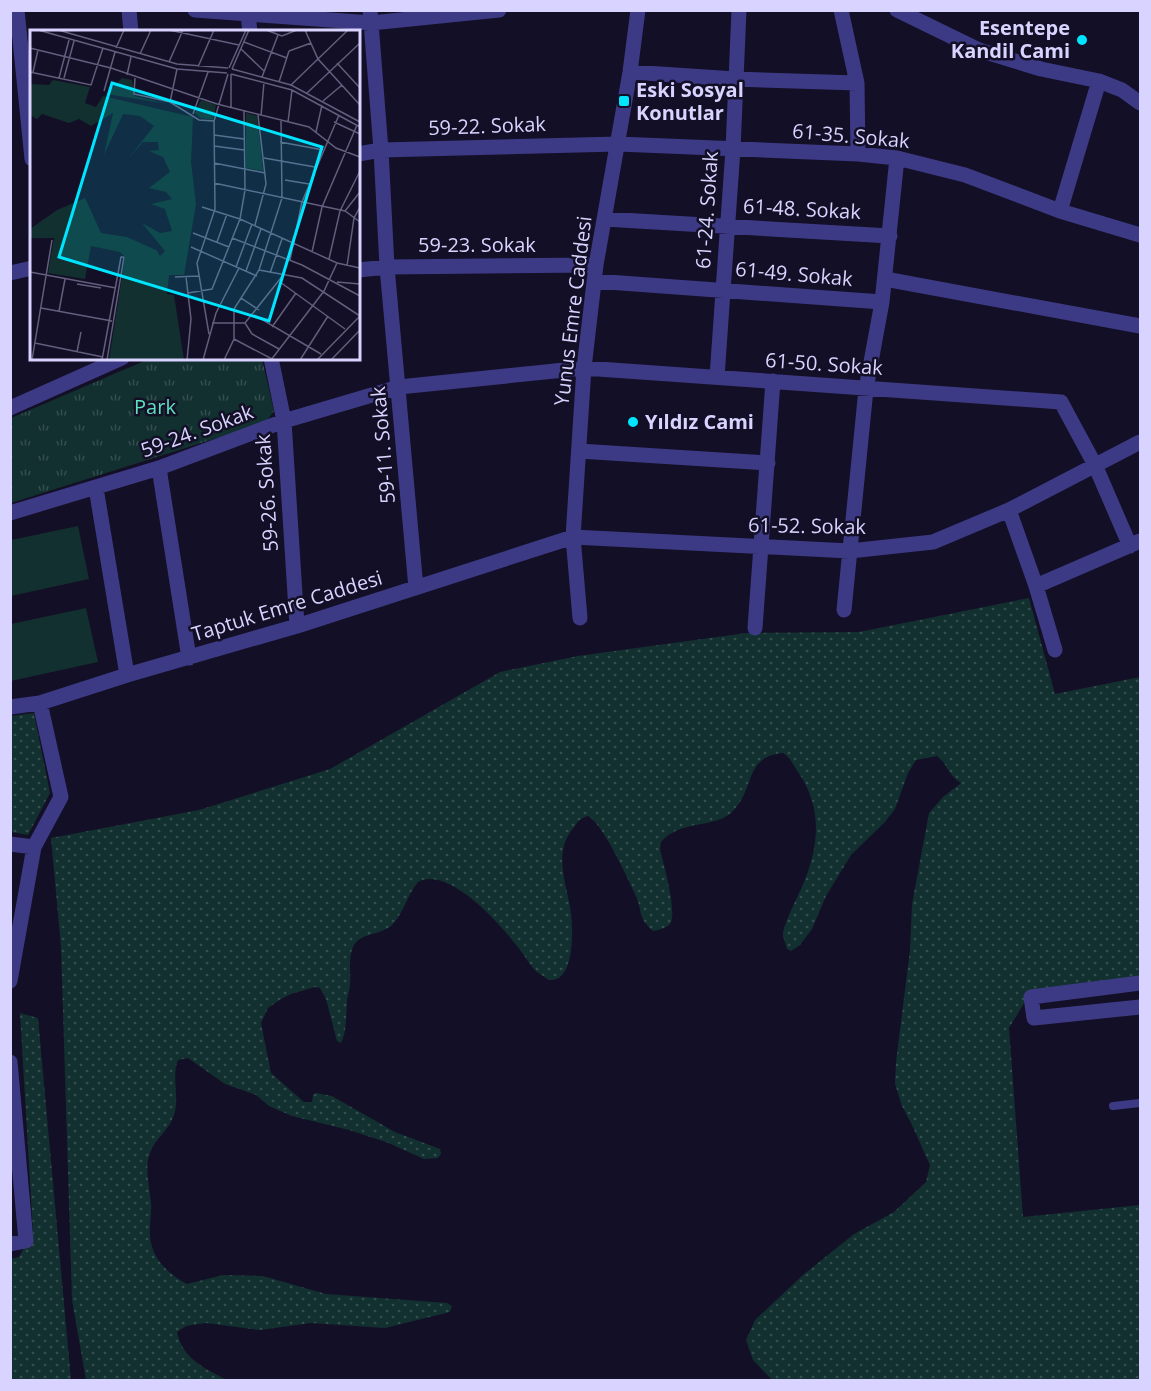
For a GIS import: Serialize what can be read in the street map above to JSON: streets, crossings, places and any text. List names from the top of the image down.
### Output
{
  "streets": {
    "street": [
      "59-22. Sokak",
      "61-35. Sokak",
      "61-48. Sokak",
      "61-24. Sokak",
      "59-23. Sokak",
      "61-49. Sokak",
      "Yunus Emre Caddesi",
      "61-50. Sokak",
      "59-24. Sokak",
      "59-11. Sokak",
      "59-26. Sokak",
      "61-52. Sokak",
      "Taptuk Emre Caddesi"
    ]
  },
  "crossings": [
    ["59-22. Sokak", "61-35. Sokak"],
    ["59-22. Sokak", "Yunus Emre Caddesi"],
    ["59-22. Sokak", "59-11. Sokak"],
    ["61-35. Sokak", "61-24. Sokak"],
    ["61-35. Sokak", "Yunus Emre Caddesi"],
    ["61-48. Sokak", "61-24. Sokak"],
    ["61-48. Sokak", "Yunus Emre Caddesi"],
    ["61-24. Sokak", "61-49. Sokak"],
    ["61-24. Sokak", "61-50. Sokak"],
    ["59-23. Sokak", "Yunus Emre Caddesi"],
    ["59-23. Sokak", "59-11. Sokak"],
    ["61-49. Sokak", "Yunus Emre Caddesi"],
    ["Yunus Emre Caddesi", "61-50. Sokak"],
    ["Yunus Emre Caddesi", "61-52. Sokak"],
    ["Yunus Emre Caddesi", "Taptuk Emre Caddesi"],
    ["61-50. Sokak", "61-52. Sokak"],
    ["59-24. Sokak", "59-11. Sokak"],
    ["59-24. Sokak", "59-26. Sokak"],
    ["59-11. Sokak", "Taptuk Emre Caddesi"],
    ["59-26. Sokak", "Taptuk Emre Caddesi"],
    ["61-52. Sokak", "Taptuk Emre Caddesi"]
  ],
  "parks": ["Park"],
  "places": {
    "other": ["Esentepe Kandil Cami", "Yıldız Cami"],
    "transit": ["Eski Sosyal Konutlar"]
  }
}
